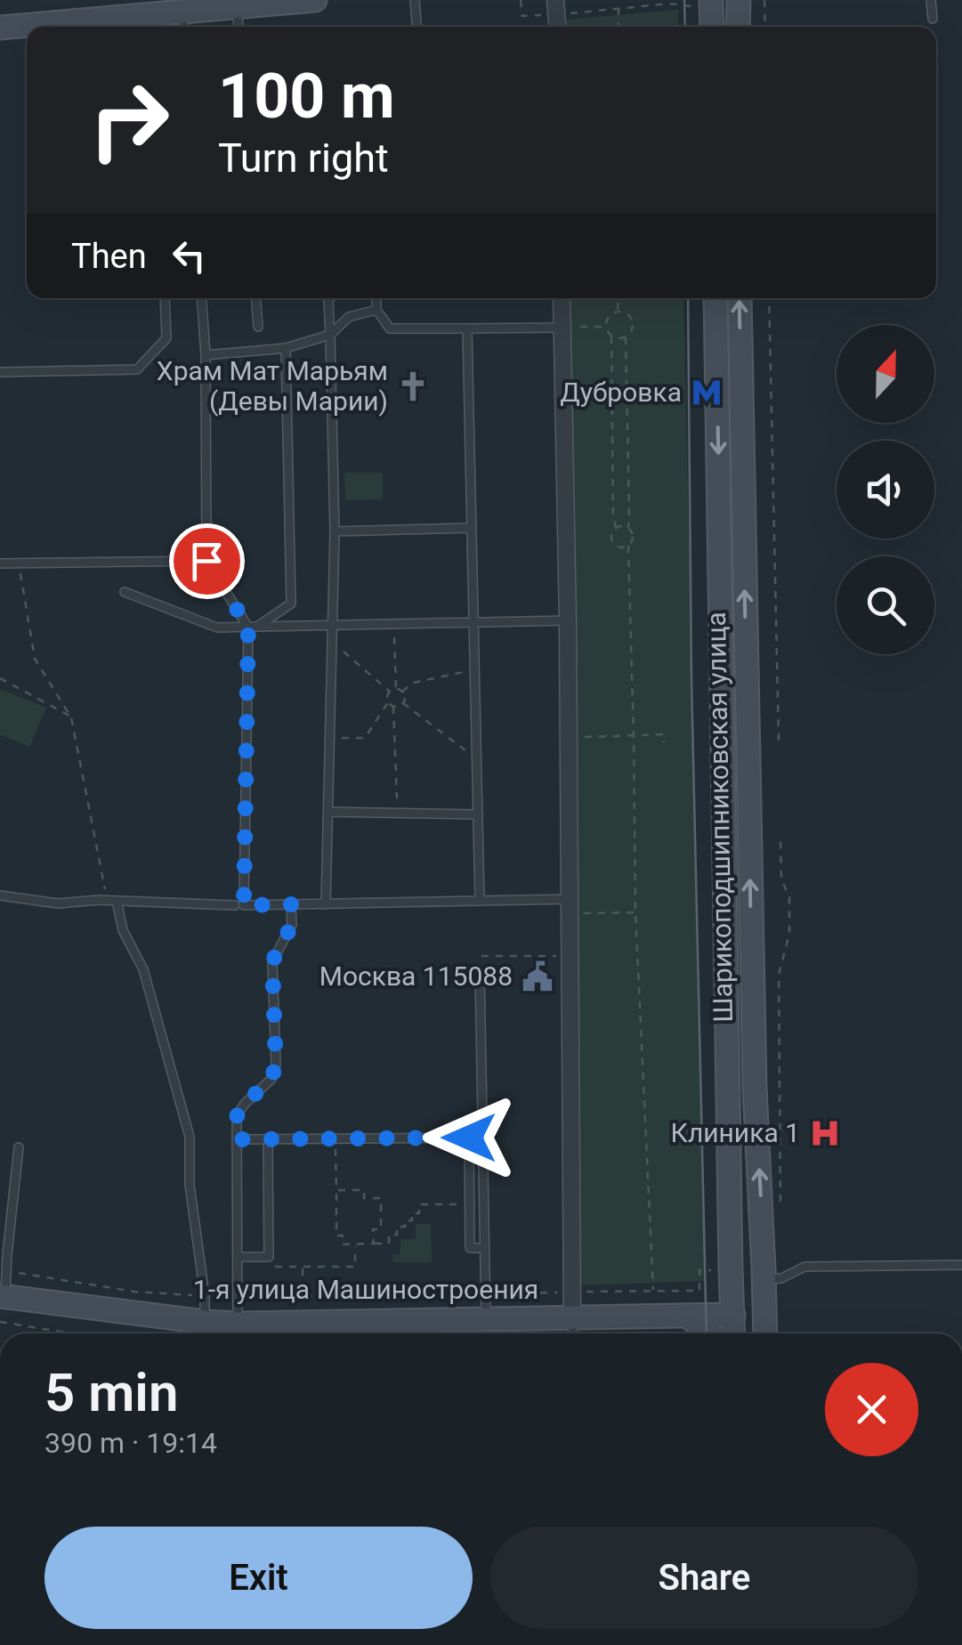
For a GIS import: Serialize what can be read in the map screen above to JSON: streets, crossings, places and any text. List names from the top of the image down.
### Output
{
  "streets": {
    "main road": ["Шарикоподшипниковская улица", "1-я улица Машиностроения"]
  },
  "crossings": [
    ["Шарикоподшипниковская улица", "1-я улица Машиностроения"]
  ],
  "places": {
    "church": ["Храм Мат Марьям (Девы Марии)"],
    "metro station": ["Дубровка"],
    "public building": ["Москва 115088"],
    "hospital": ["Клиника 1"]
  },
  "north": "top",
  "page": {
    "turn": ["100 m", "Turn right"],
    "then": "Then",
    "heading": ["5 min", "390 m · 19:14"],
    "buttons": ["Exit", "Share"]
  }
}
